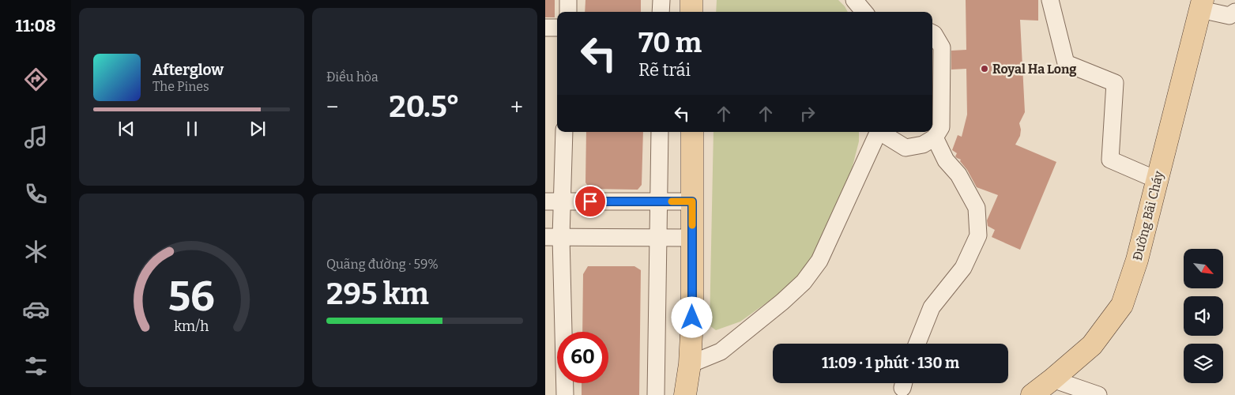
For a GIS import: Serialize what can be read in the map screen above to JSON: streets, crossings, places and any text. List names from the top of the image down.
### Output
{
  "streets": {
    "main road": ["Đường Bãi Cháy"]
  },
  "places": ["Royal Ha Long"],
  "north": "bottom right",
  "page": {
    "tabs": "11:08",
    "tile": [
      "Điều hòa",
      ["Quãng đường · 59%", "295 km"]
    ],
    "turn": ["70 m", "Rẽ trái"],
    "song": ["Afterglow", "The Pines"],
    "heat": ["−", "20.5°", "+"],
    "limit": "60",
    "trip": "11:09 · 1 phút · 130 m",
    "gauge": ["56", "km/h"]
  }
}
